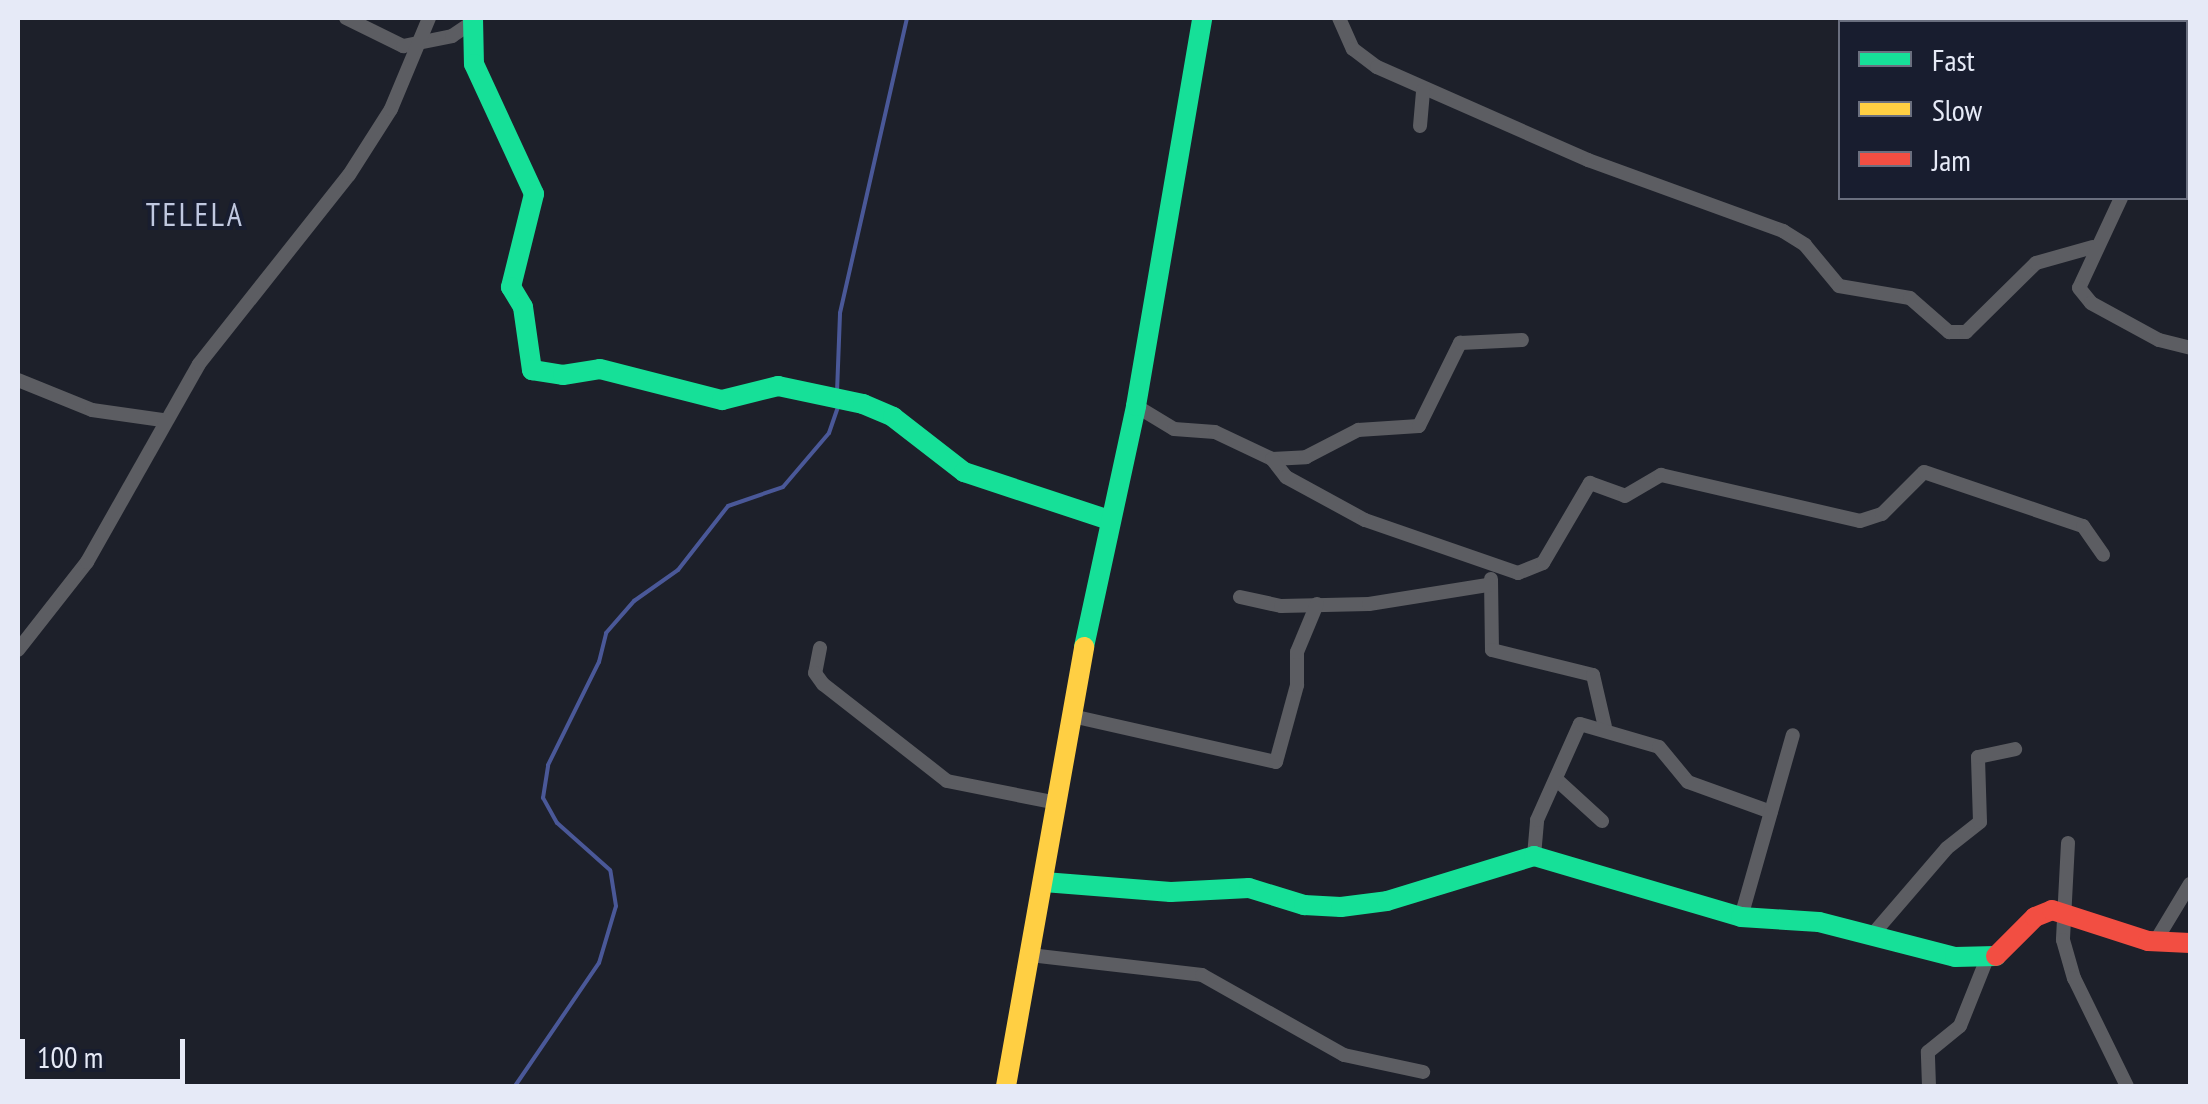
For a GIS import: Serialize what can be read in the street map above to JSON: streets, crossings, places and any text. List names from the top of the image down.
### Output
{
  "districts": ["TELELA"],
  "legend": ["Fast", "Slow", "Jam"],
  "scale_bar": "100 m"
}
